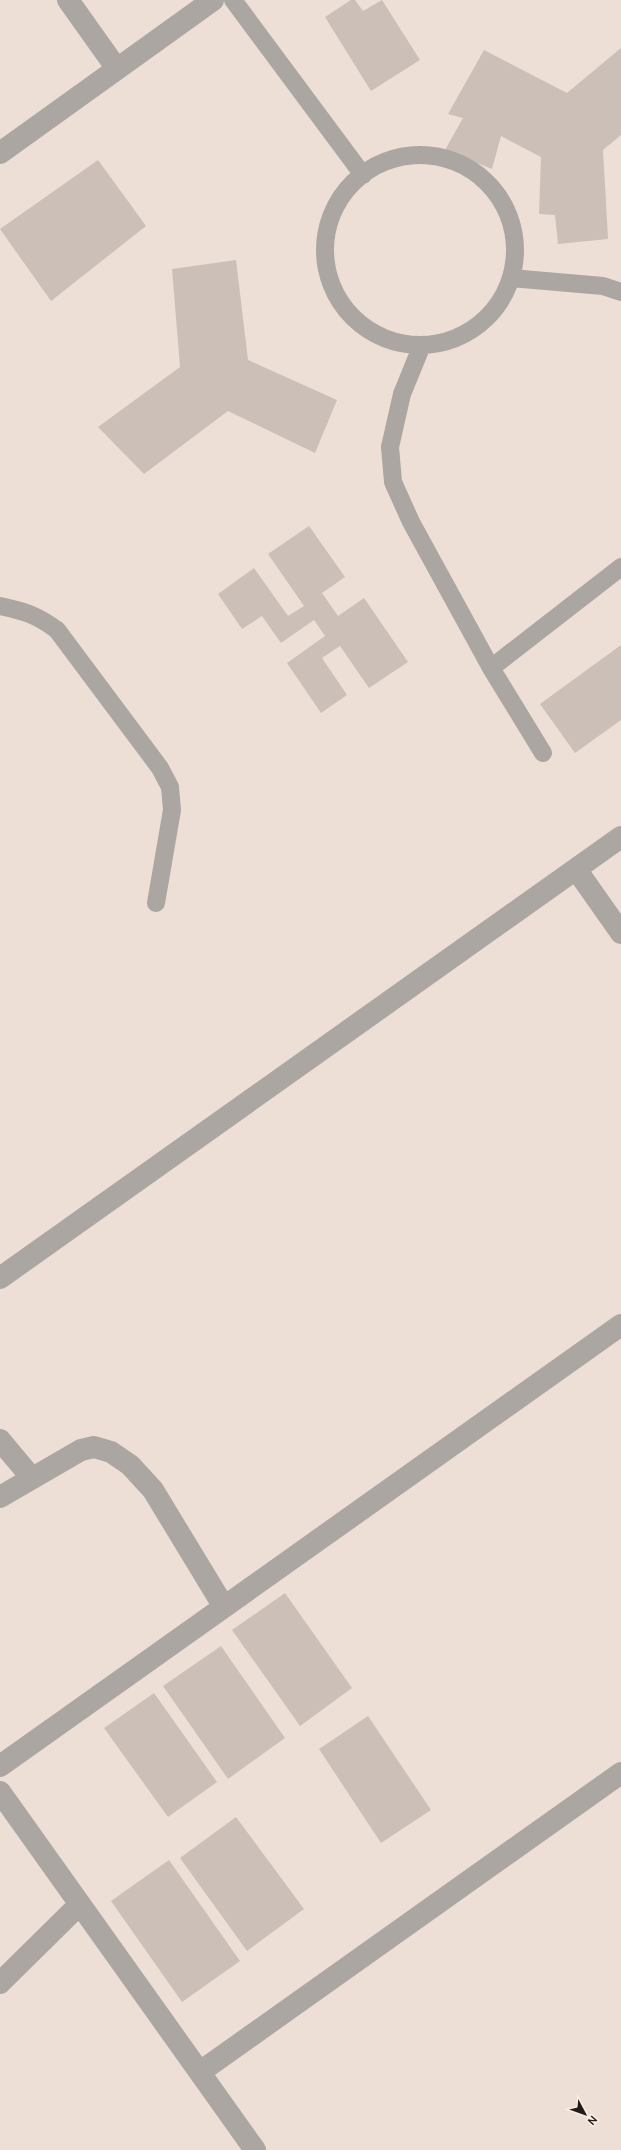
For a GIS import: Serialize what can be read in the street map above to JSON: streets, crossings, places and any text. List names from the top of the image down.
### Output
{
  "north": "bottom right"
}
